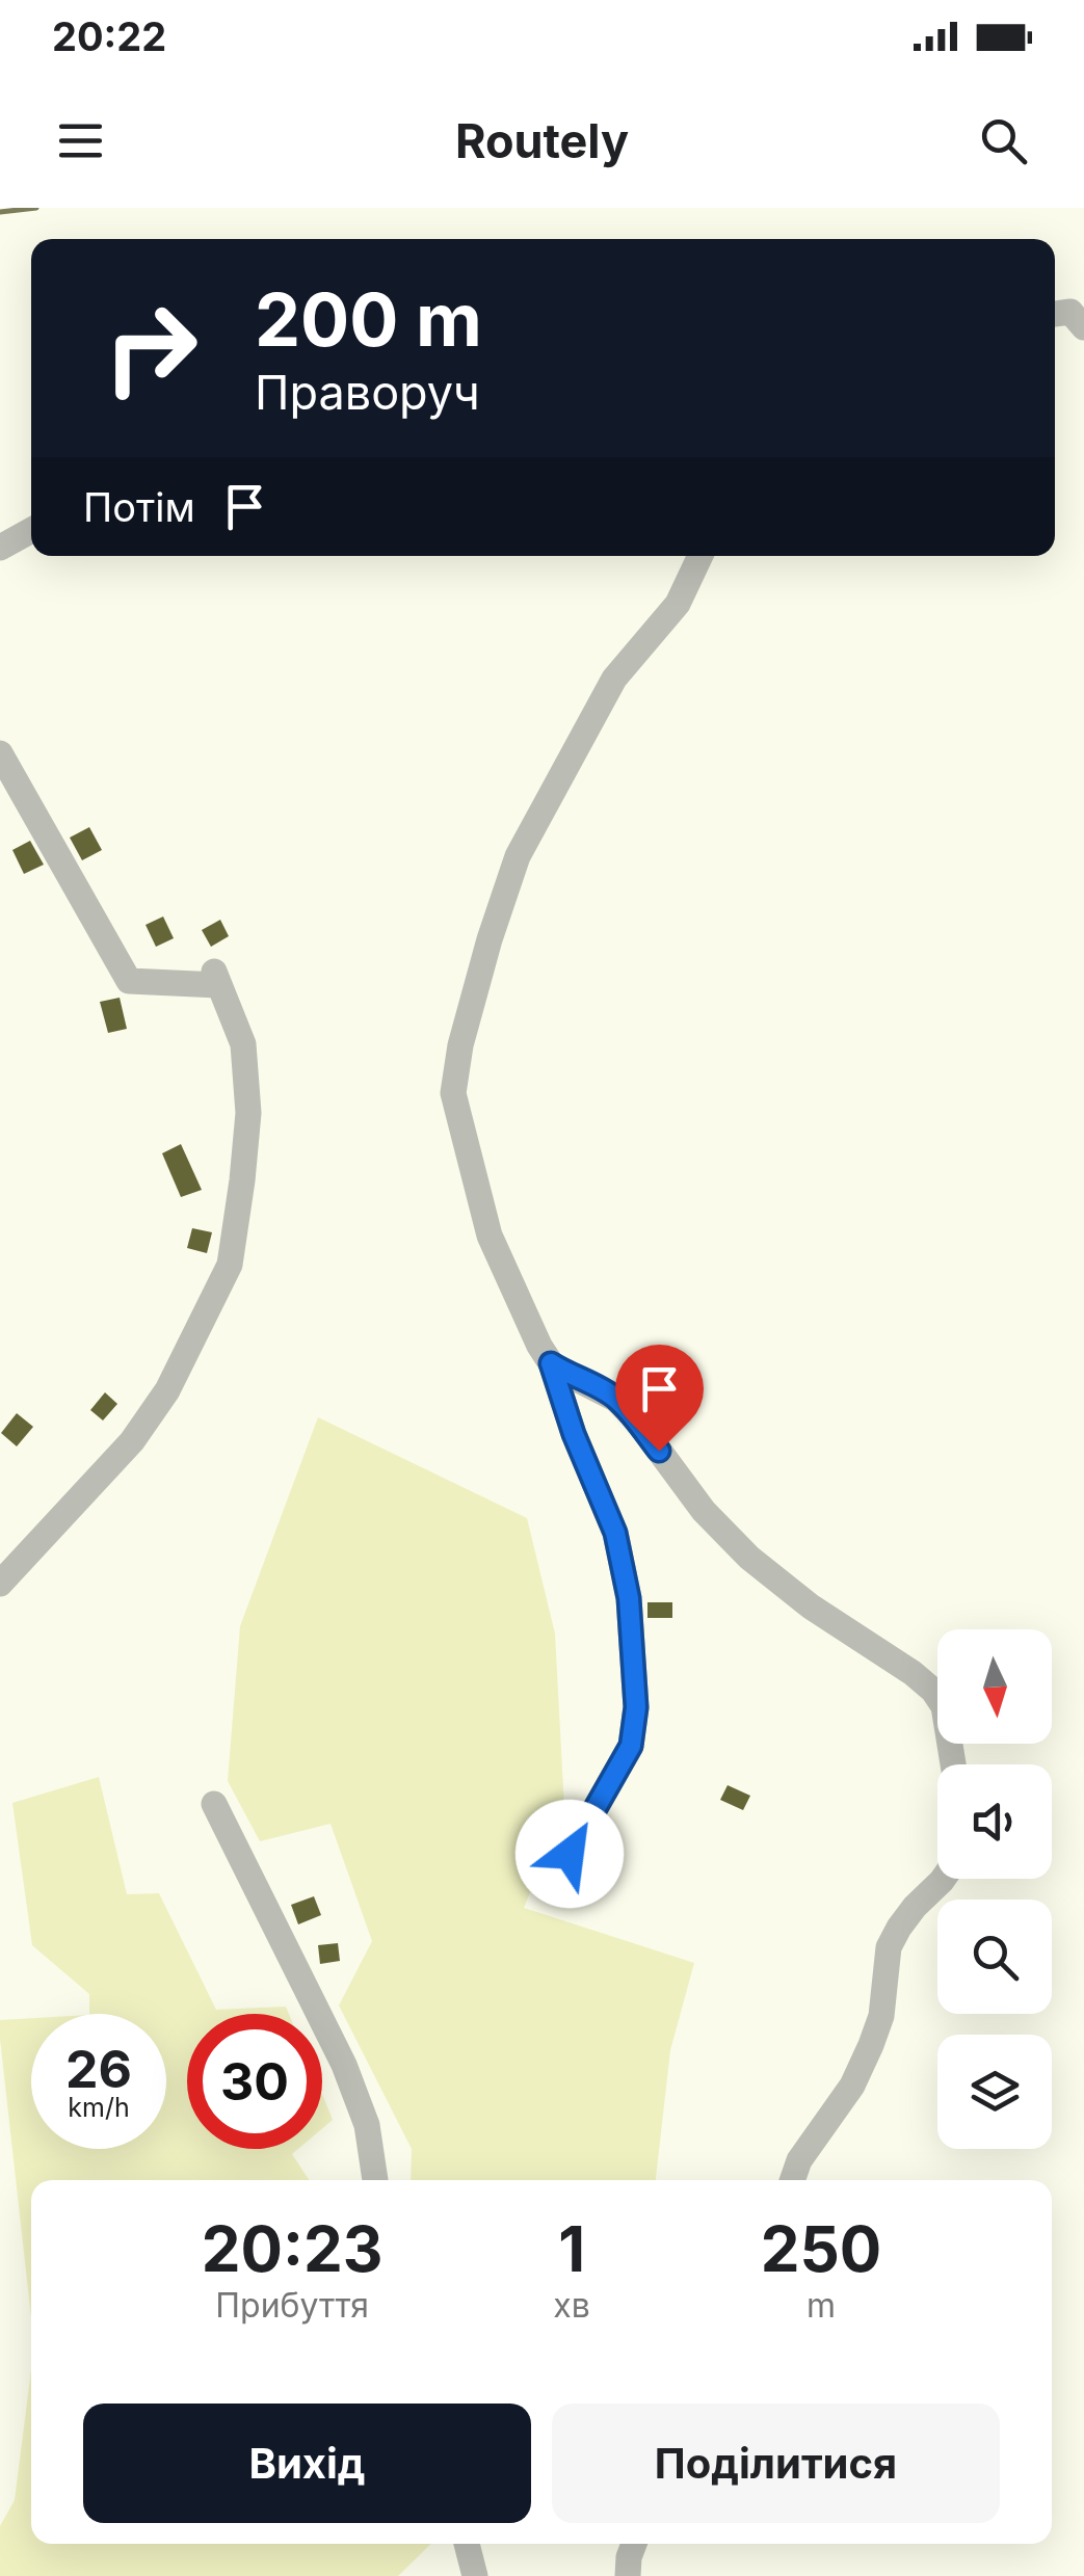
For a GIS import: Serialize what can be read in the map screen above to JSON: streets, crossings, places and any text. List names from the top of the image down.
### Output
{
  "north": "bottom",
  "page": {
    "status": "20:22",
    "header": "Routely",
    "turn": ["200 m", "Праворуч"],
    "then": "Потім",
    "speed": "26 km/h",
    "limit": "30",
    "eta": [
      "20:23",
      "Прибуття",
      "1",
      "хв",
      "250",
      "m"
    ],
    "buttons": ["Вихід", "Поділитися"]
  }
}
